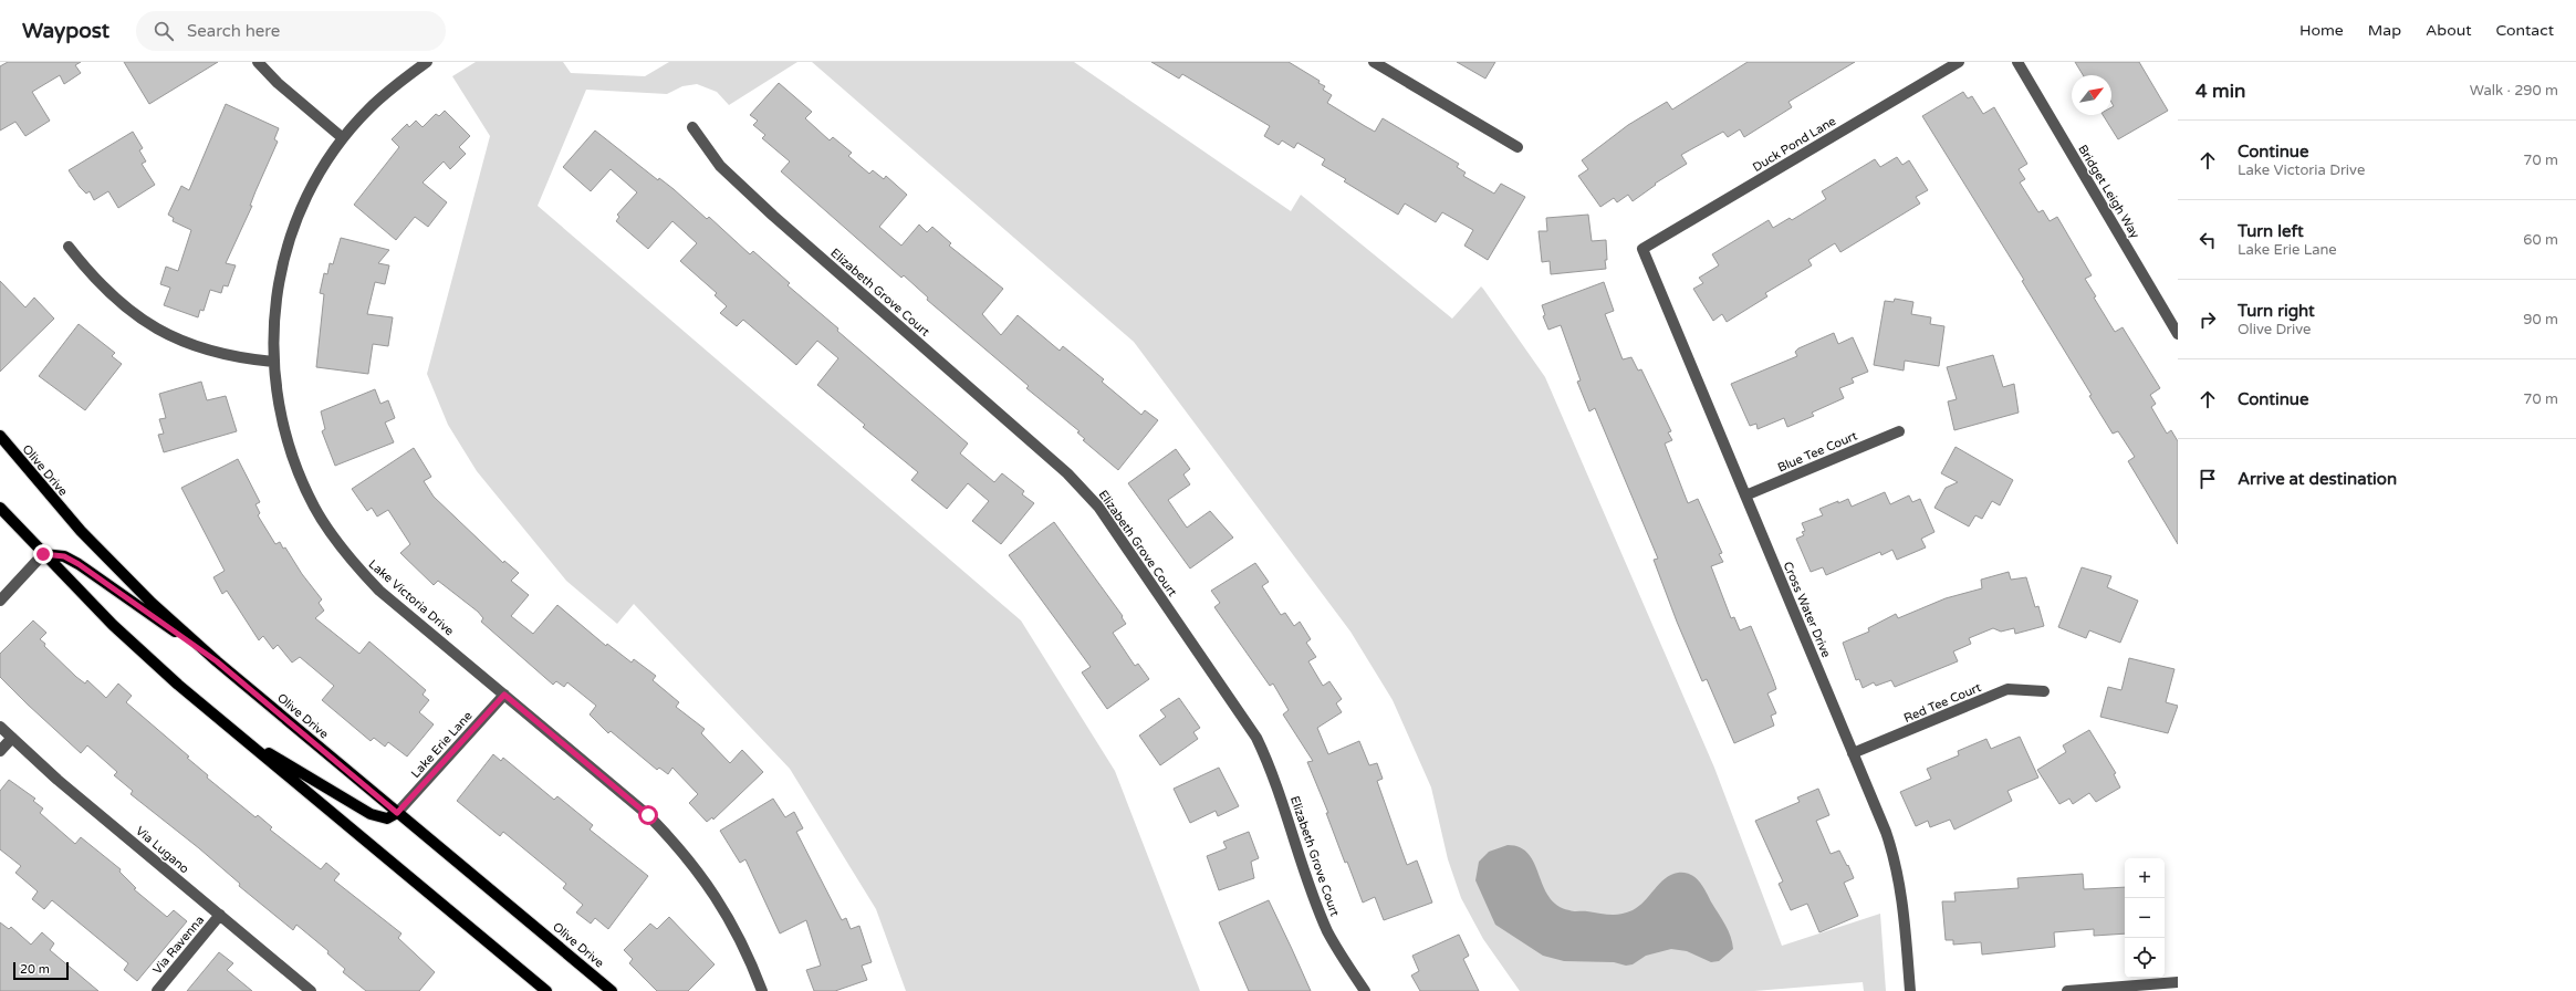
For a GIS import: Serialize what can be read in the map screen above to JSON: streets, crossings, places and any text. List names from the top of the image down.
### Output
{
  "streets": {
    "main road": ["Olive Drive"],
    "street": [
      "Duck Pond Lane",
      "Bridget Leigh Way",
      "Elizabeth Grove Court",
      "Blue Tee Court",
      "Lake Victoria Drive",
      "Cross Water Drive",
      "Red Tee Court",
      "Lake Erie Lane",
      "Via Lugano",
      "Via Ravenna"
    ]
  },
  "crossings": [
    ["Duck Pond Lane", "Cross Water Drive"],
    ["Blue Tee Court", "Cross Water Drive"],
    ["Olive Drive", "Lake Erie Lane"],
    ["Lake Victoria Drive", "Lake Erie Lane"],
    ["Cross Water Drive", "Red Tee Court"],
    ["Via Lugano", "Via Ravenna"]
  ],
  "scale_bar": "20 m",
  "north": "top right",
  "page": {
    "header": "Waypost",
    "search": "Search here",
    "nav": [
      "Home",
      "Map",
      "About",
      "Contact"
    ],
    "heading": ["4 min", "Walk · 290 m"],
    "list": [
      ["Continue", "Lake Victoria Drive", "70 m"],
      ["Turn left", "Lake Erie Lane", "60 m"],
      ["Turn right", "Olive Drive", "90 m"],
      ["Continue", "70 m"],
      "Arrive at destination"
    ],
    "map_buttons": ["+", "−"],
    "scale": "20 m"
  }
}
